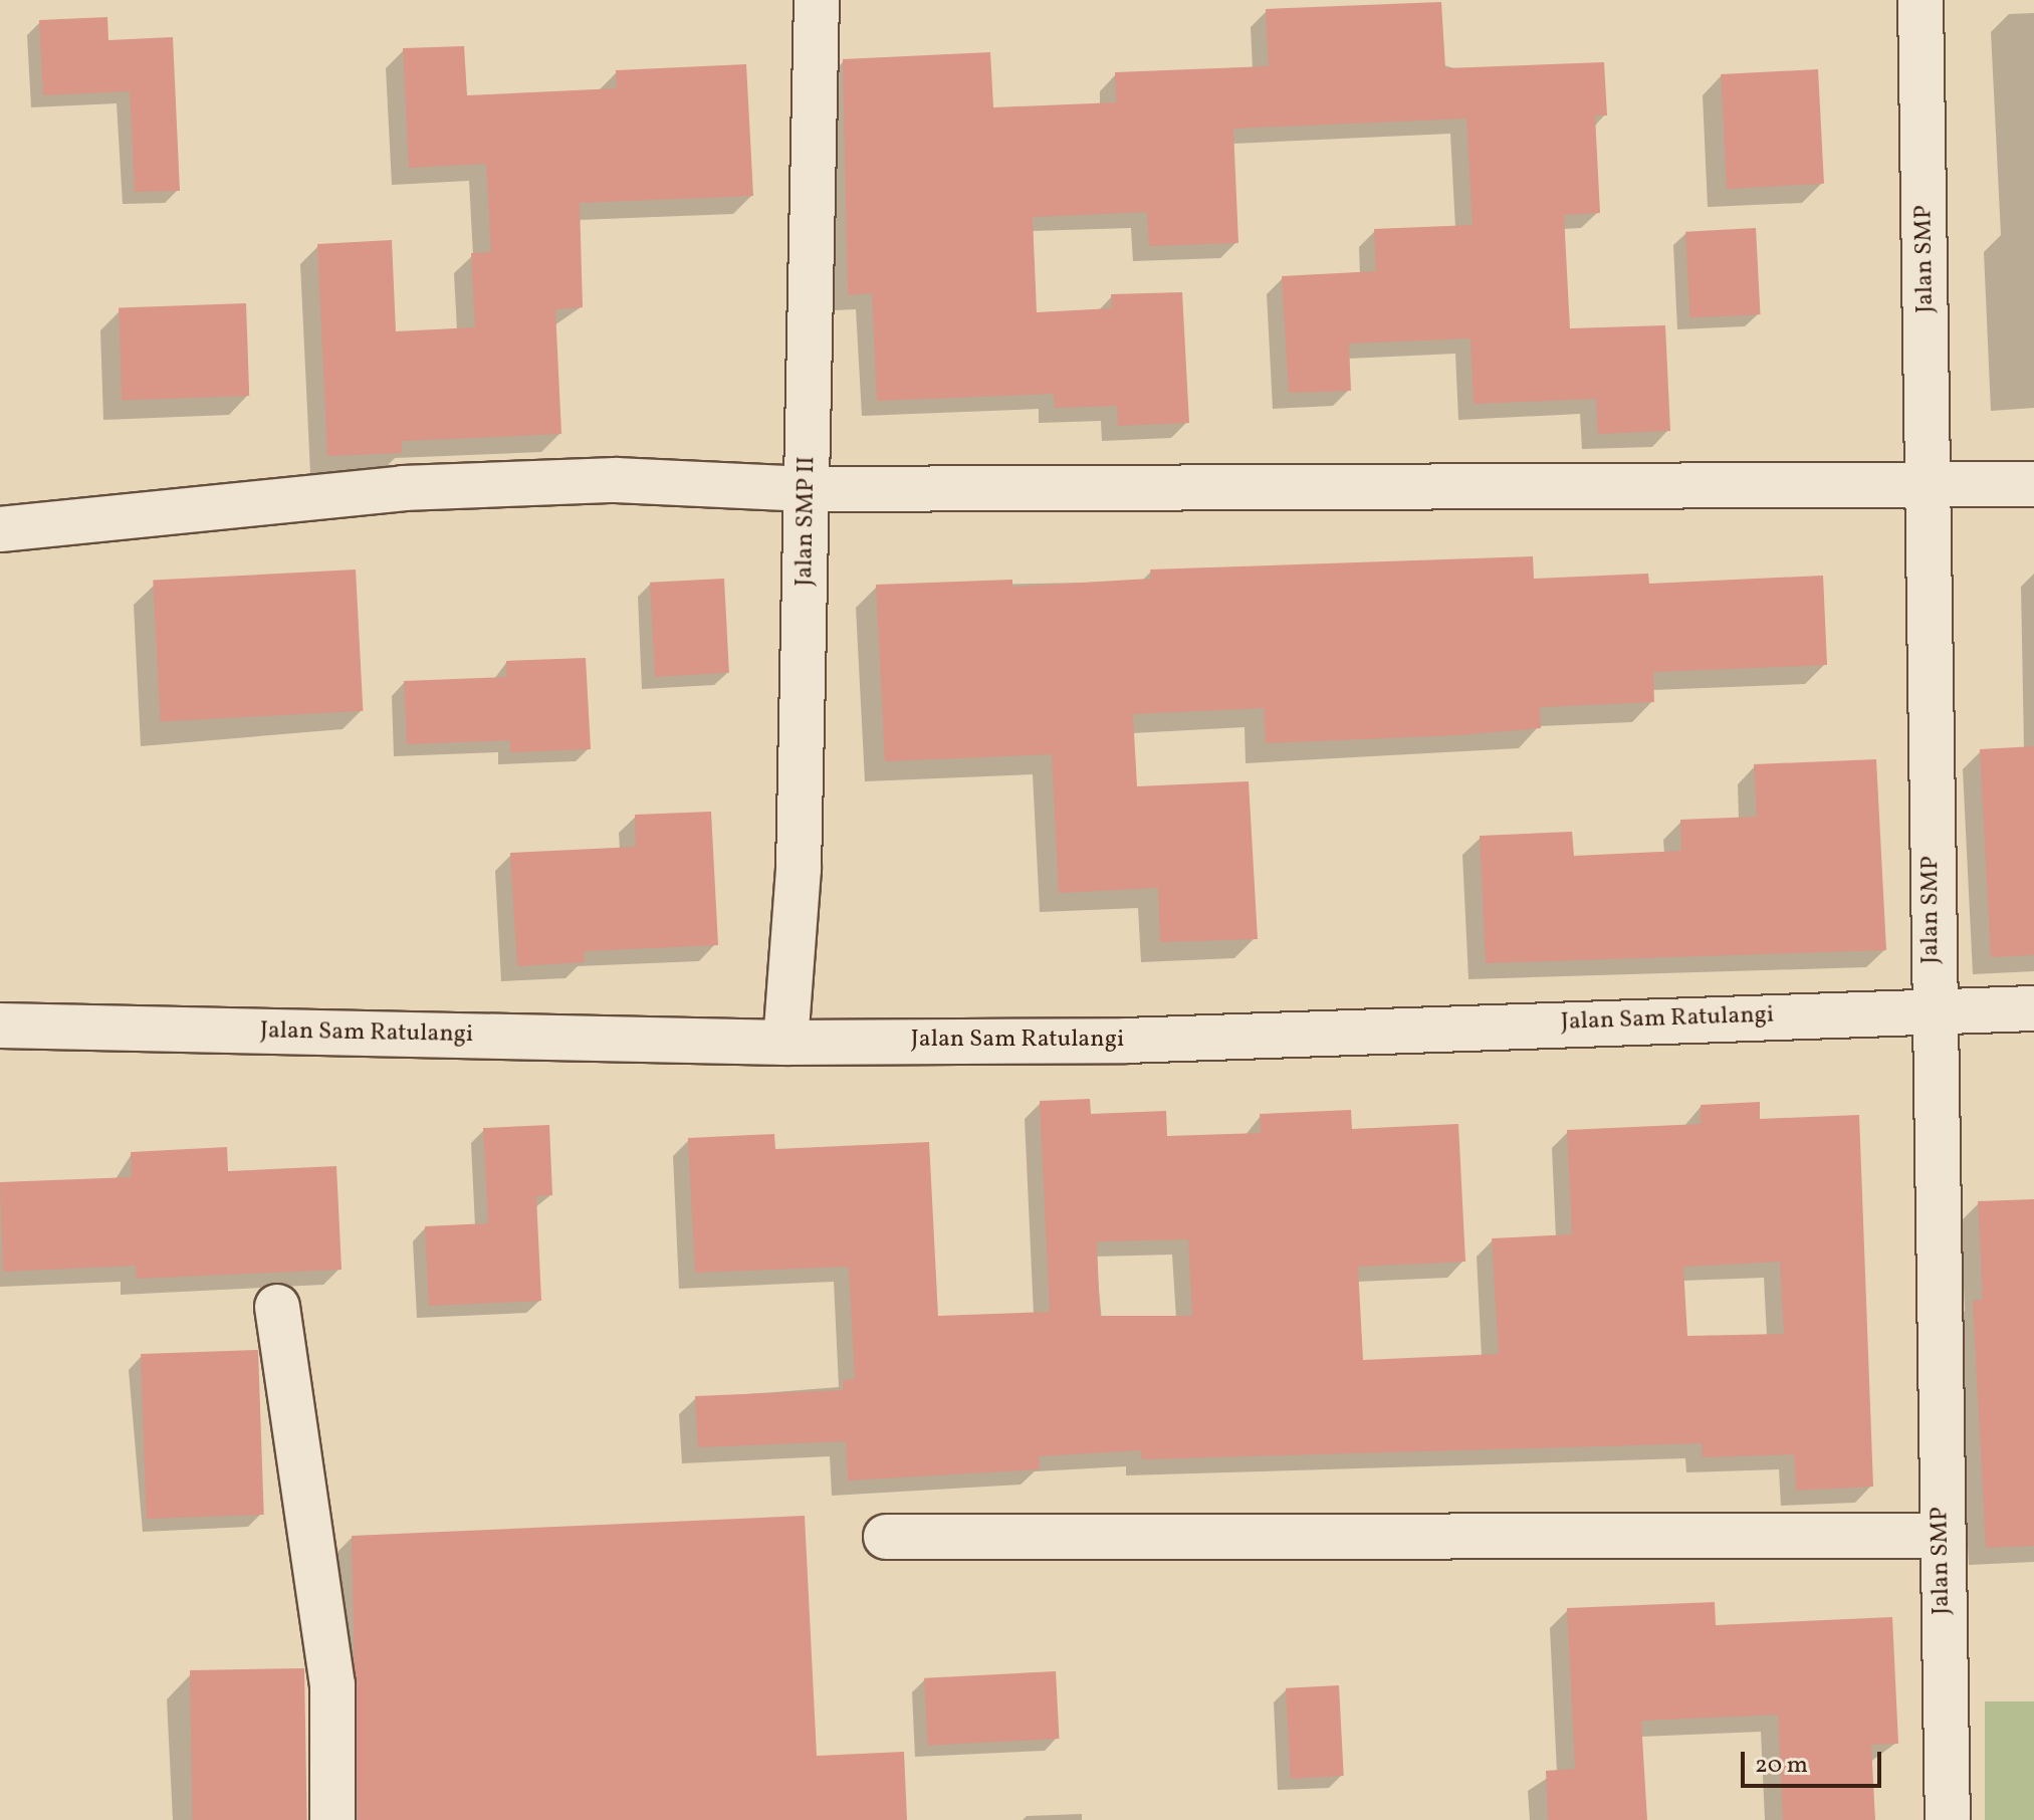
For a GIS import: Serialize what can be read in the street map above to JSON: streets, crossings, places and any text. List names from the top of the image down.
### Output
{
  "streets": {
    "street": ["Jalan SMP", "Jalan SMP II", "Jalan Sam Ratulangi"]
  },
  "crossings": [
    ["Jalan SMP", "Jalan Sam Ratulangi"],
    ["Jalan SMP II", "Jalan Sam Ratulangi"]
  ],
  "scale_bar": "20 m"
}
